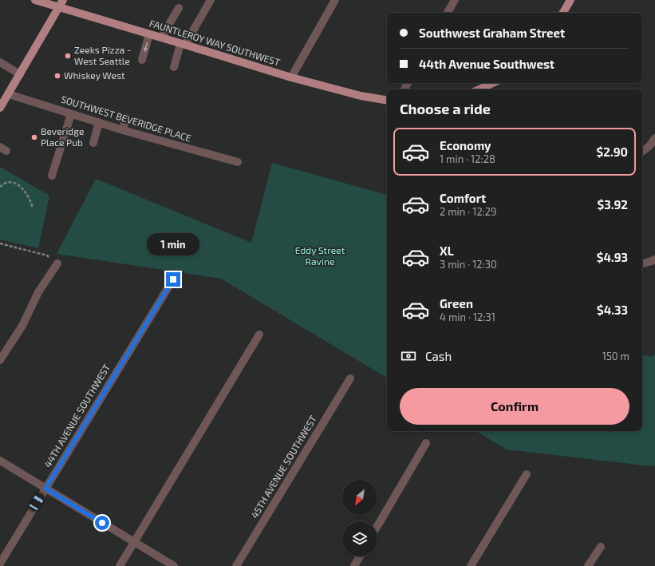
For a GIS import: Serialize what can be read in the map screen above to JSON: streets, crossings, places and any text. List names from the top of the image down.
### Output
{
  "streets": {
    "main road": ["FAUNTLEROY WAY SOUTHWEST"],
    "street": ["SOUTHWEST BEVERIDGE PLACE", "44TH AVENUE SOUTHWEST", "45TH AVENUE SOUTHWEST"]
  },
  "parks": ["Eddy Street Ravine"],
  "places": ["Zeeks Pizza - West Seattle", "Whiskey West", "Beveridge Place Pub"],
  "north": "bottom left",
  "page": {
    "banner": ["Southwest Graham Street", "44th Avenue Southwest"],
    "heading": "Choose a ride",
    "list": [
      {
        "name": "Economy",
        "note": "1 min · 12:28",
        "value": "$2.90"
      },
      {
        "name": "Comfort",
        "note": "2 min · 12:29",
        "value": "$3.92"
      },
      {
        "name": "XL",
        "note": "3 min · 12:30",
        "value": "$4.93"
      },
      {
        "name": "Green",
        "note": "4 min · 12:31",
        "value": "$4.33"
      }
    ],
    "bubble": "1 min",
    "pay": ["Cash", "150 m"],
    "buttons": "Confirm"
  }
}
